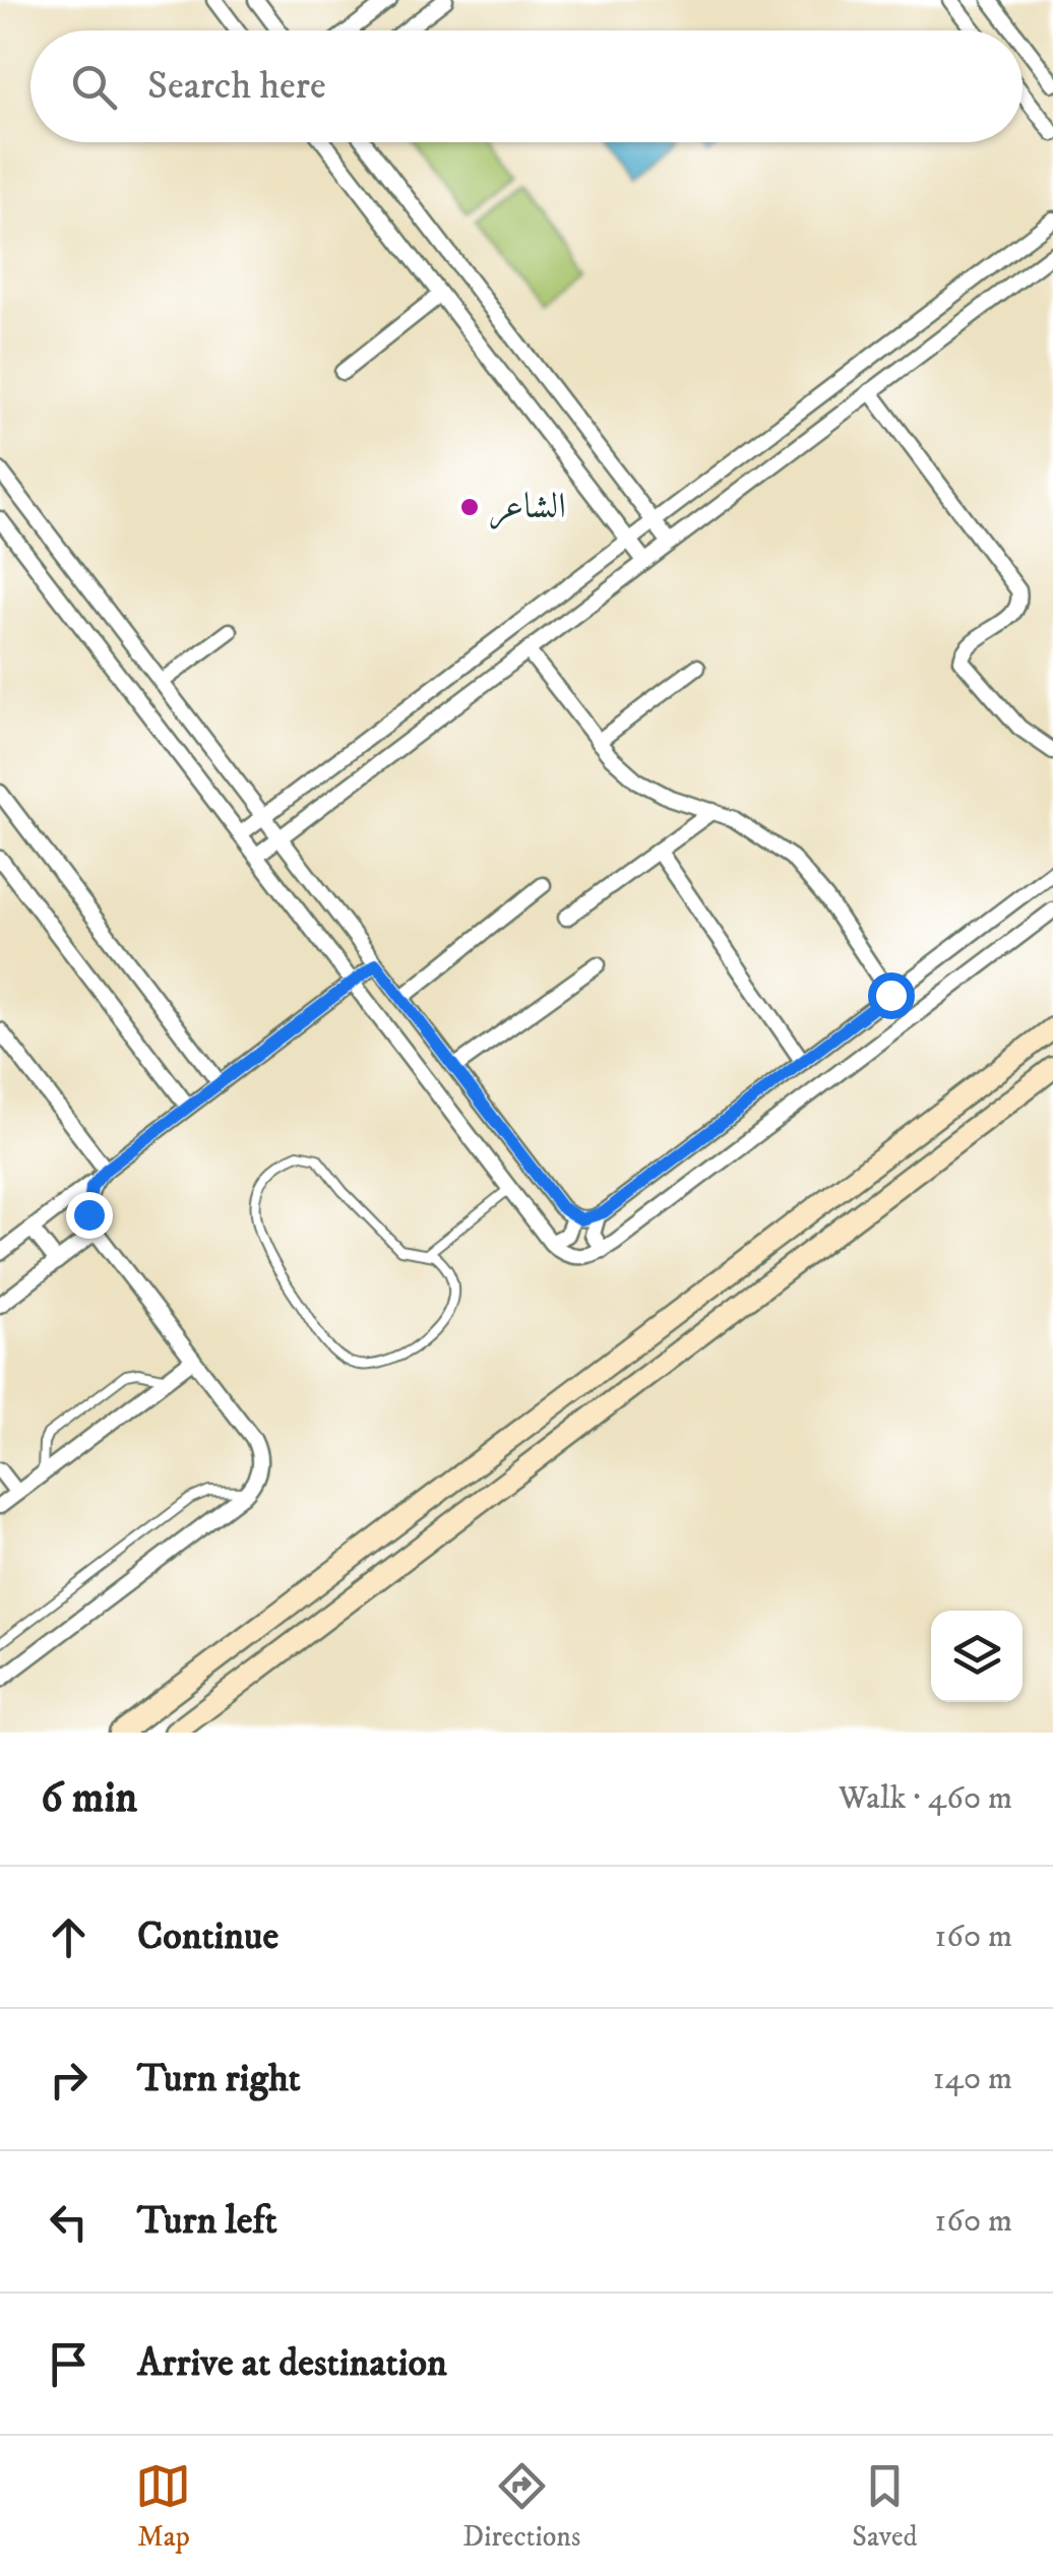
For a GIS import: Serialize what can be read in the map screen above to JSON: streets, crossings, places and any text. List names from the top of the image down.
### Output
{
  "places": ["الشاعر"],
  "page": {
    "search": "Search here",
    "heading": ["6 min", "Walk · 460 m"],
    "list": [
      ["Continue", "160 m"],
      ["Turn right", "140 m"],
      ["Turn left", "160 m"],
      "Arrive at destination"
    ],
    "nav": ["Map", "Directions", "Saved"]
  }
}
